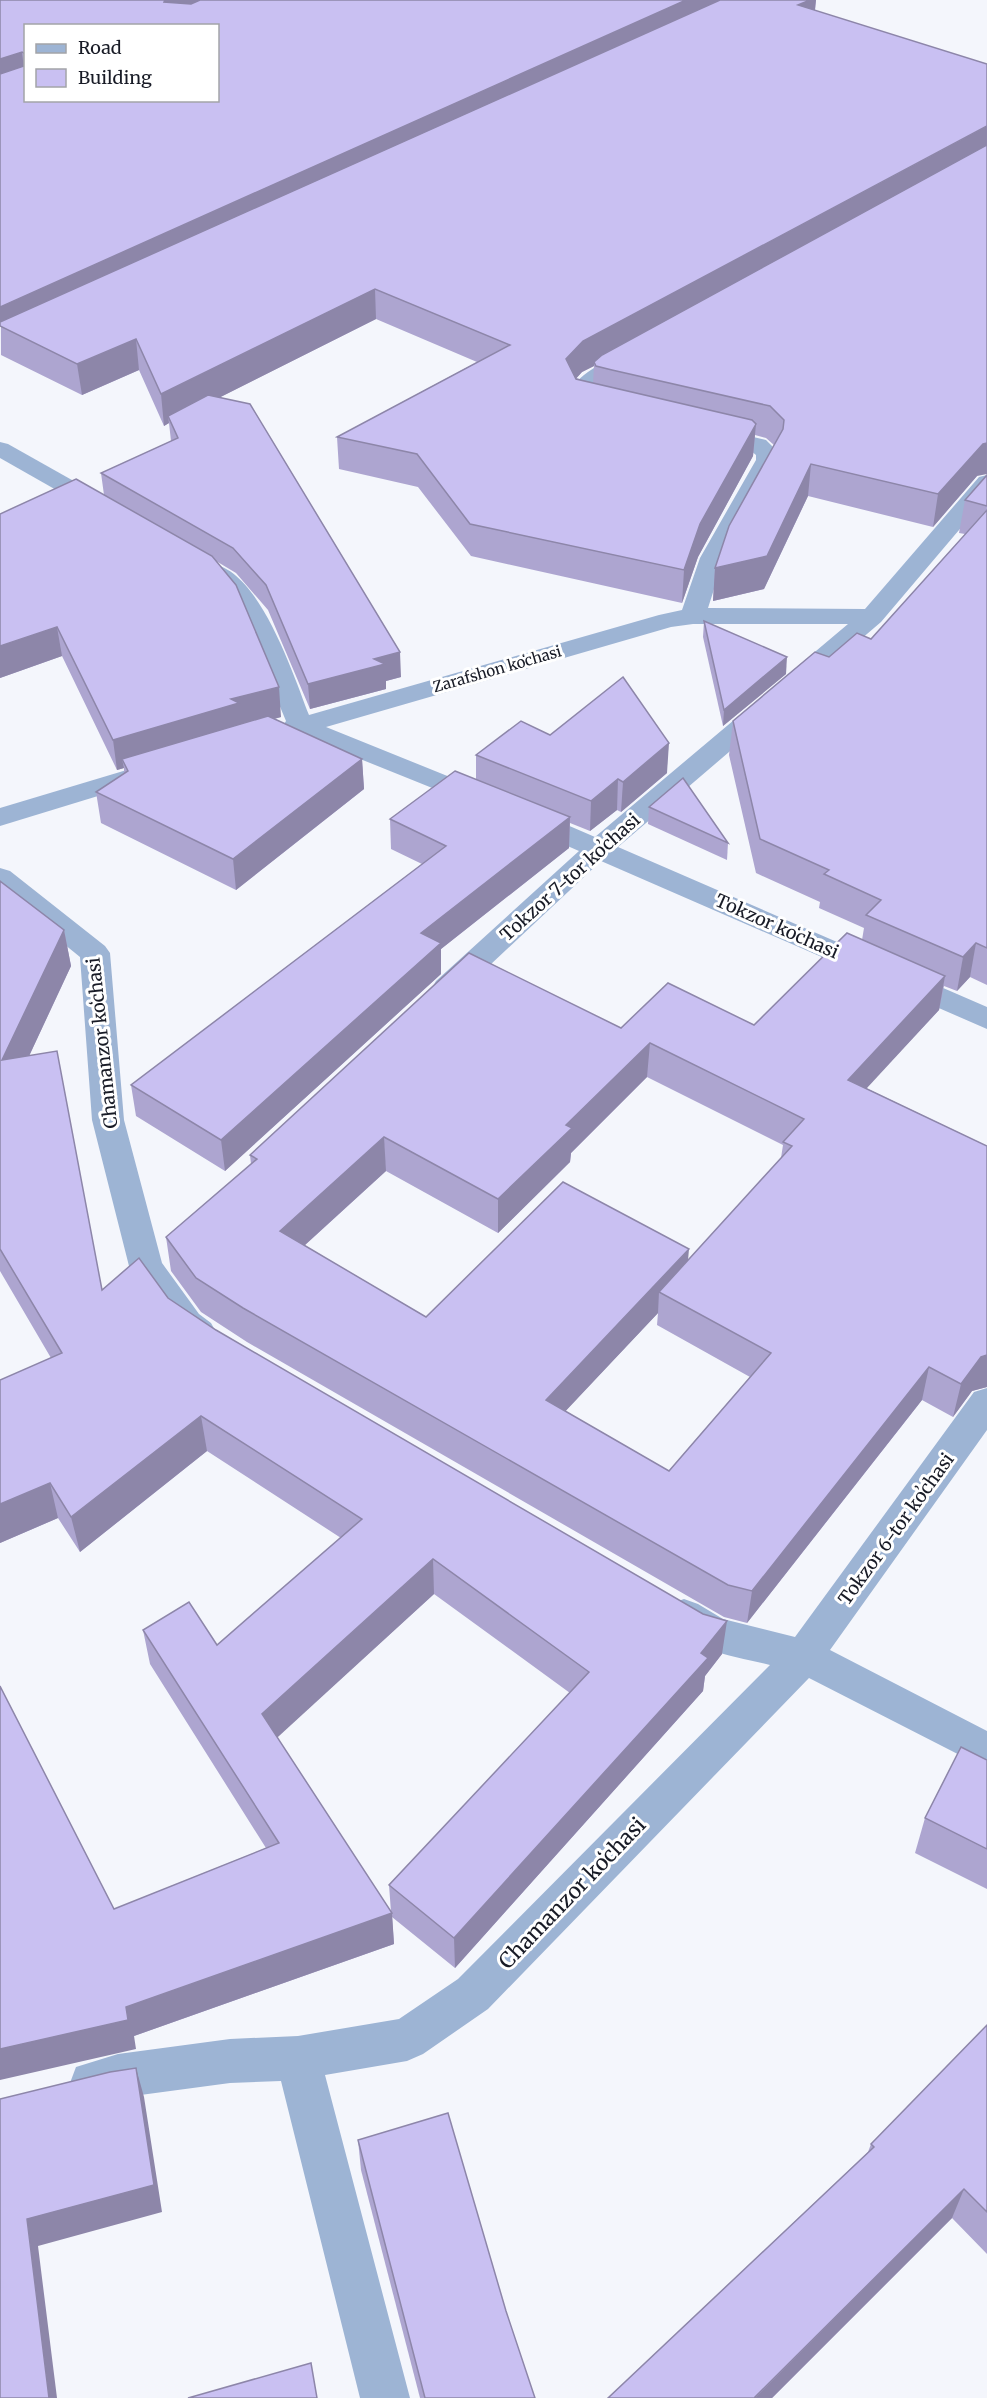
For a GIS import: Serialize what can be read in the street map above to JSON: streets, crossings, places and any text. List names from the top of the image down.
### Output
{
  "streets": {
    "street": [
      "Zarafshon koʻchasi",
      "Tokzor 7-tor koʼchasi",
      "Tokzor koʻchasi",
      "Chamanzor koʻchasi",
      "Tokzor 6-tor koʼchasi"
    ]
  },
  "crossings": [
    ["Zarafshon koʻchasi", "Tokzor 7-tor koʼchasi"],
    ["Tokzor 7-tor koʼchasi", "Tokzor koʻchasi"],
    ["Chamanzor koʻchasi", "Tokzor 6-tor koʼchasi"]
  ],
  "legend": ["Road", "Building"]
}
